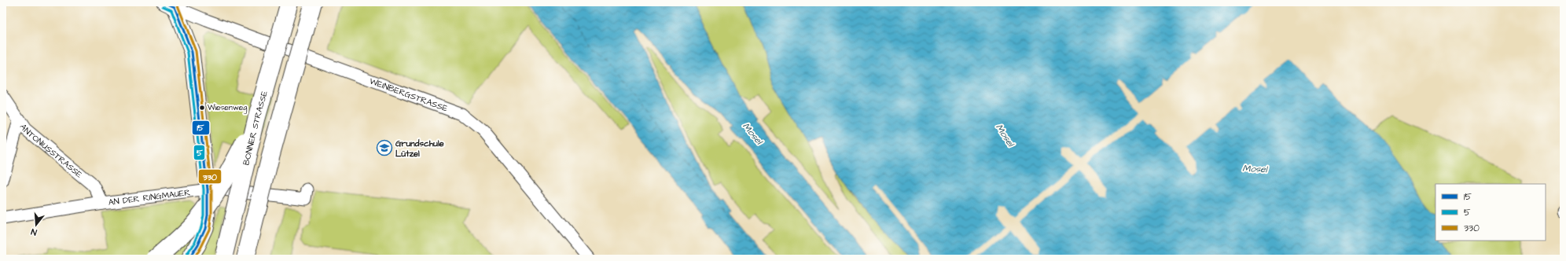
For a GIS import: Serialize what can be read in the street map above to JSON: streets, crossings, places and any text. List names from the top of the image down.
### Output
{
  "streets": {
    "highway": ["BONNER STRASSE"],
    "street": ["WEINBERGSTRASSE", "ANTONIUSSTRASSE", "AN DER RINGMAUER"]
  },
  "crossings": [
    ["ANTONIUSSTRASSE", "AN DER RINGMAUER"]
  ],
  "water": ["Mosel"],
  "places": {
    "other": ["Wiesenweg"],
    "school or university": ["Grundschule Lützel"]
  },
  "lines": ["transit line 15", "transit line 330", "transit line 5"],
  "legend": ["15", "5", "330"],
  "north": "bottom"
}
